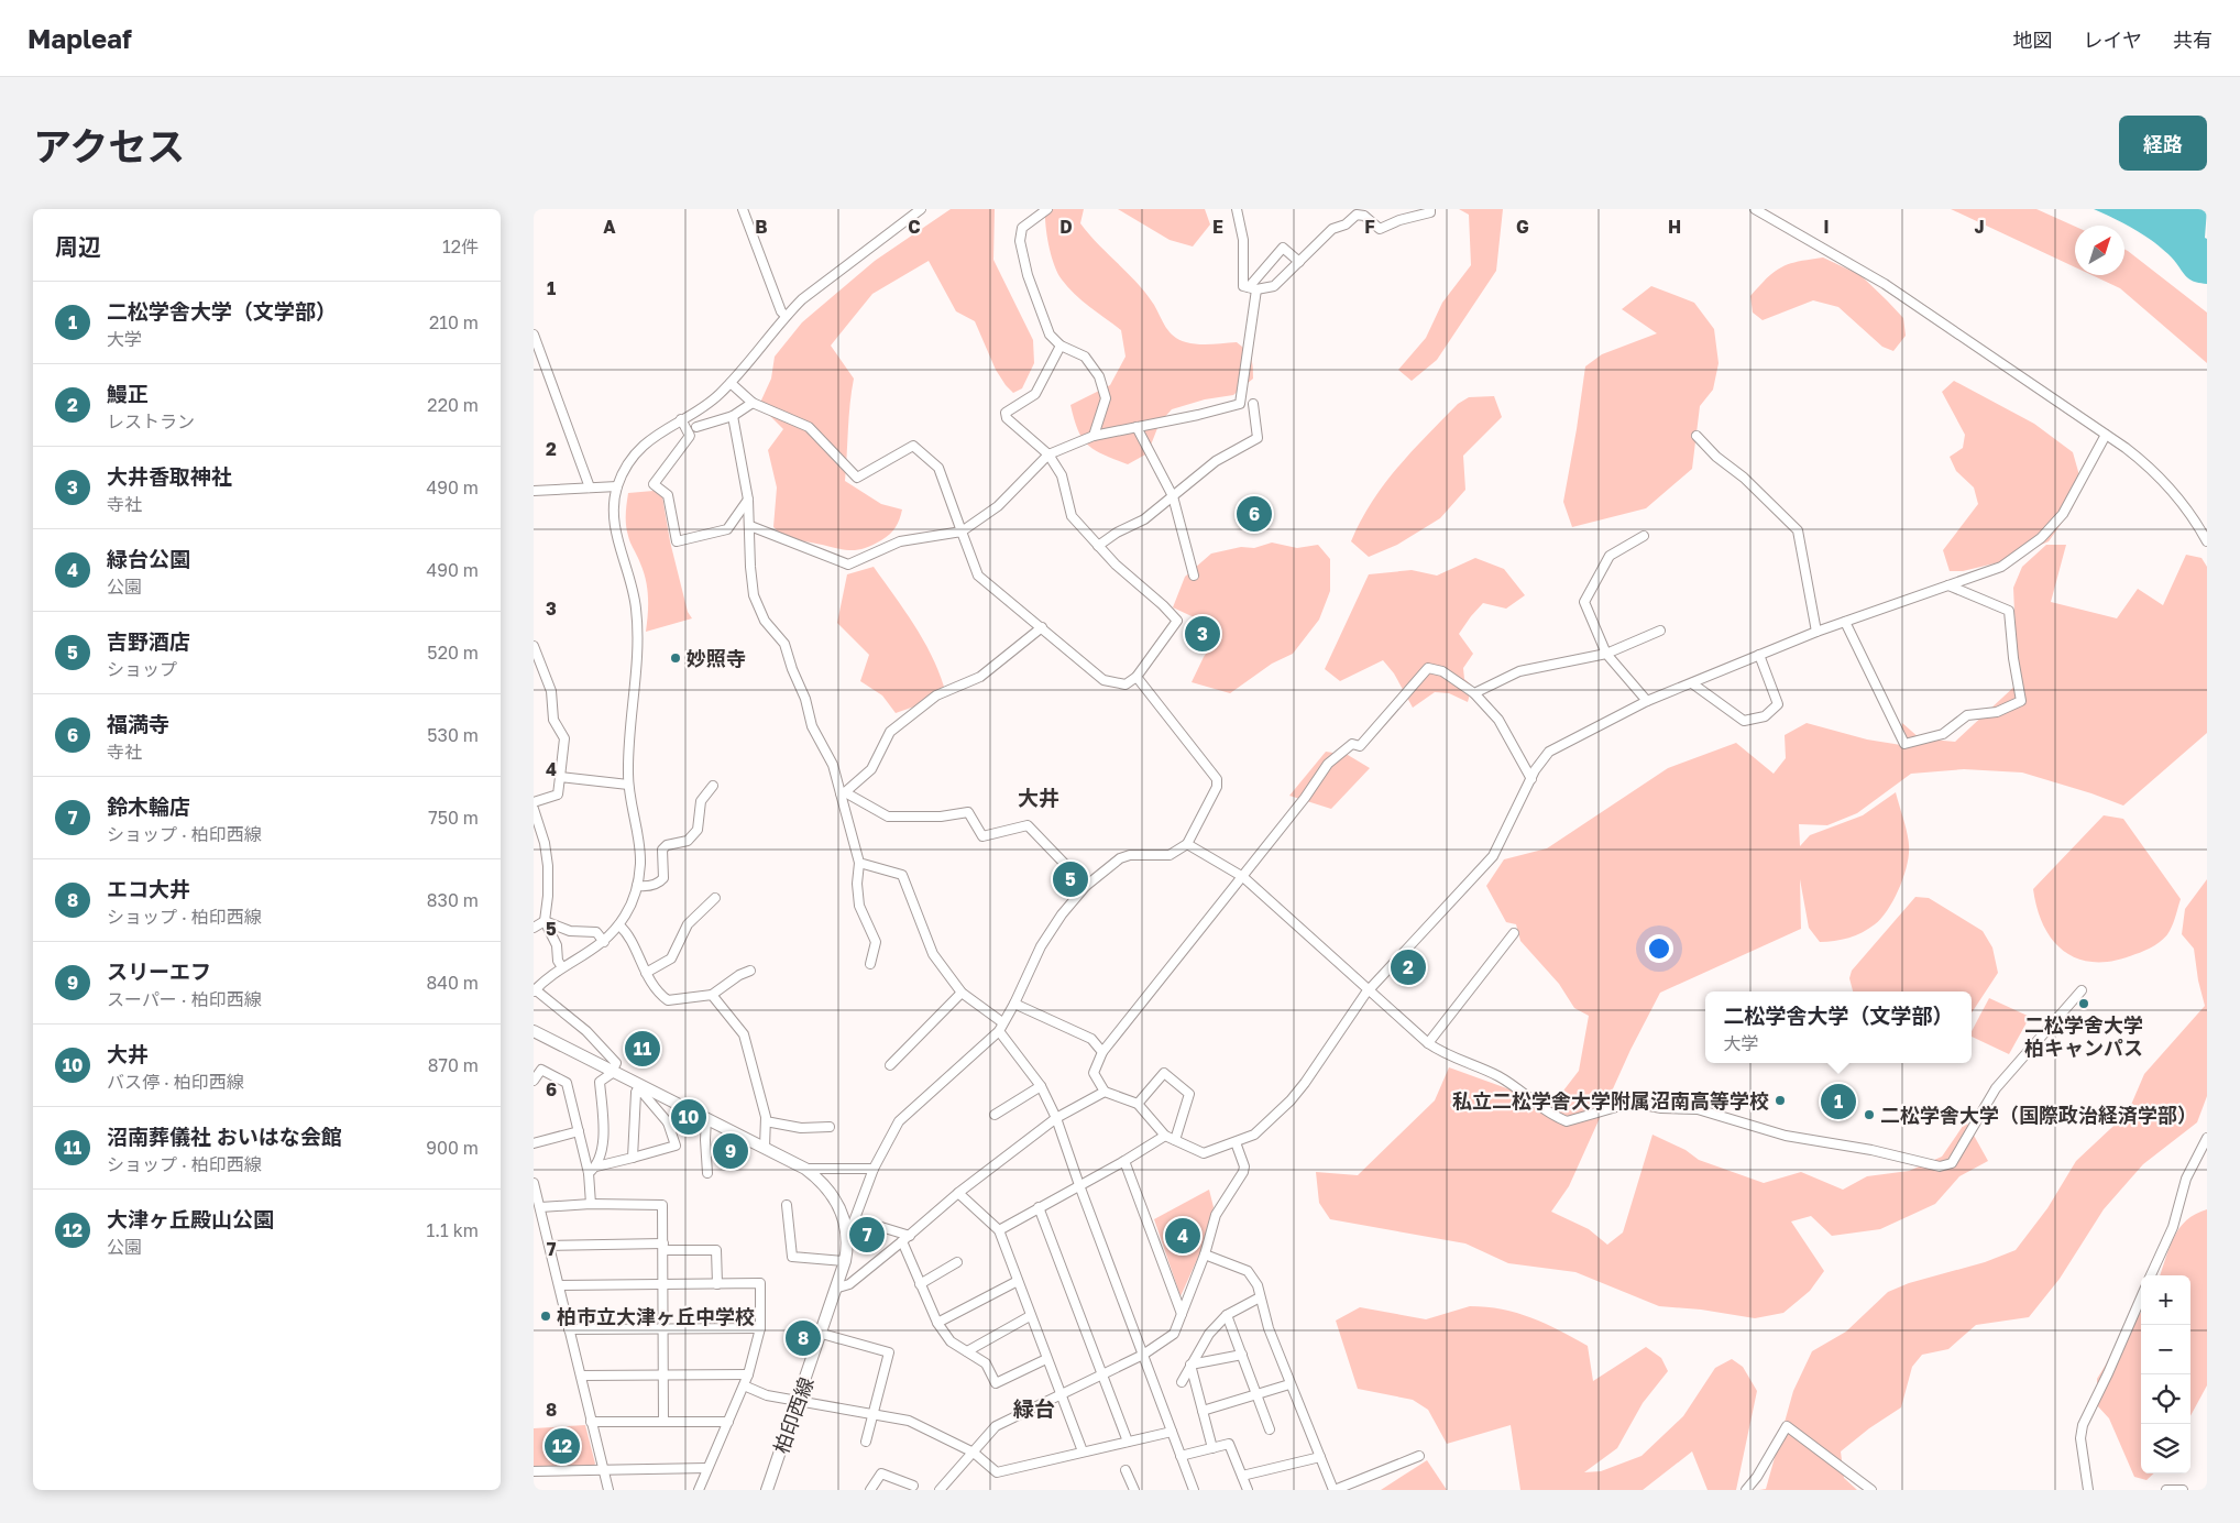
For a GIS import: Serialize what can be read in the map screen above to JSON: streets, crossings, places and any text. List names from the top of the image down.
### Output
{
  "streets": {
    "main road": ["柏印西線"]
  },
  "districts": ["大井", "緑台"],
  "places": [
    "妙照寺",
    "二松学舍大学 柏キャンパス",
    "私立二松学舎大学附属沼南高等学校",
    "二松学舎大学（国際政治経済学部）",
    "柏市立大津ヶ丘中学校"
  ],
  "north": "top right",
  "page": {
    "header": "Mapleaf",
    "nav": ["地図", "レイヤ", "共有"],
    "title": "アクセス",
    "buttons": "経路",
    "heading": ["周辺", "12件"],
    "list": [
      {
        "mark": "1",
        "name": "二松学舎大学（文学部）",
        "note": "大学",
        "value": "210 m"
      },
      {
        "mark": "2",
        "name": "鰻正",
        "note": "レストラン",
        "value": "220 m"
      },
      {
        "mark": "3",
        "name": "大井香取神社",
        "note": "寺社",
        "value": "490 m"
      },
      {
        "mark": "4",
        "name": "緑台公園",
        "note": "公園",
        "value": "490 m"
      },
      {
        "mark": "5",
        "name": "吉野酒店",
        "note": "ショップ",
        "value": "520 m"
      },
      {
        "mark": "6",
        "name": "福満寺",
        "note": "寺社",
        "value": "530 m"
      },
      {
        "mark": "7",
        "name": "鈴木輪店",
        "note": "ショップ · 柏印西線",
        "value": "750 m"
      },
      {
        "mark": "8",
        "name": "エコ大井",
        "note": "ショップ · 柏印西線",
        "value": "830 m"
      },
      {
        "mark": "9",
        "name": "スリーエフ",
        "note": "スーパー · 柏印西線",
        "value": "840 m"
      },
      {
        "mark": "10",
        "name": "大井",
        "note": "バス停 · 柏印西線",
        "value": "870 m"
      },
      {
        "mark": "11",
        "name": "沼南葬儀社 おいはな会館",
        "note": "ショップ · 柏印西線",
        "value": "900 m"
      },
      {
        "mark": "12",
        "name": "大津ヶ丘殿山公園",
        "note": "公園",
        "value": "1.1 km"
      }
    ],
    "pins": [
      "6",
      "3",
      "5",
      "2",
      "11",
      "1",
      "10",
      "9",
      "7",
      "4",
      "8",
      "12"
    ],
    "popup": ["二松学舎大学（文学部）", "大学"],
    "map_buttons": ["+", "−"]
  },
  "grid": {
    "columns": [
      "A",
      "B",
      "C",
      "D",
      "E",
      "F",
      "G",
      "H",
      "I",
      "J"
    ],
    "rows": [
      "1",
      "2",
      "3",
      "4",
      "5",
      "6",
      "7",
      "8"
    ]
  }
}
